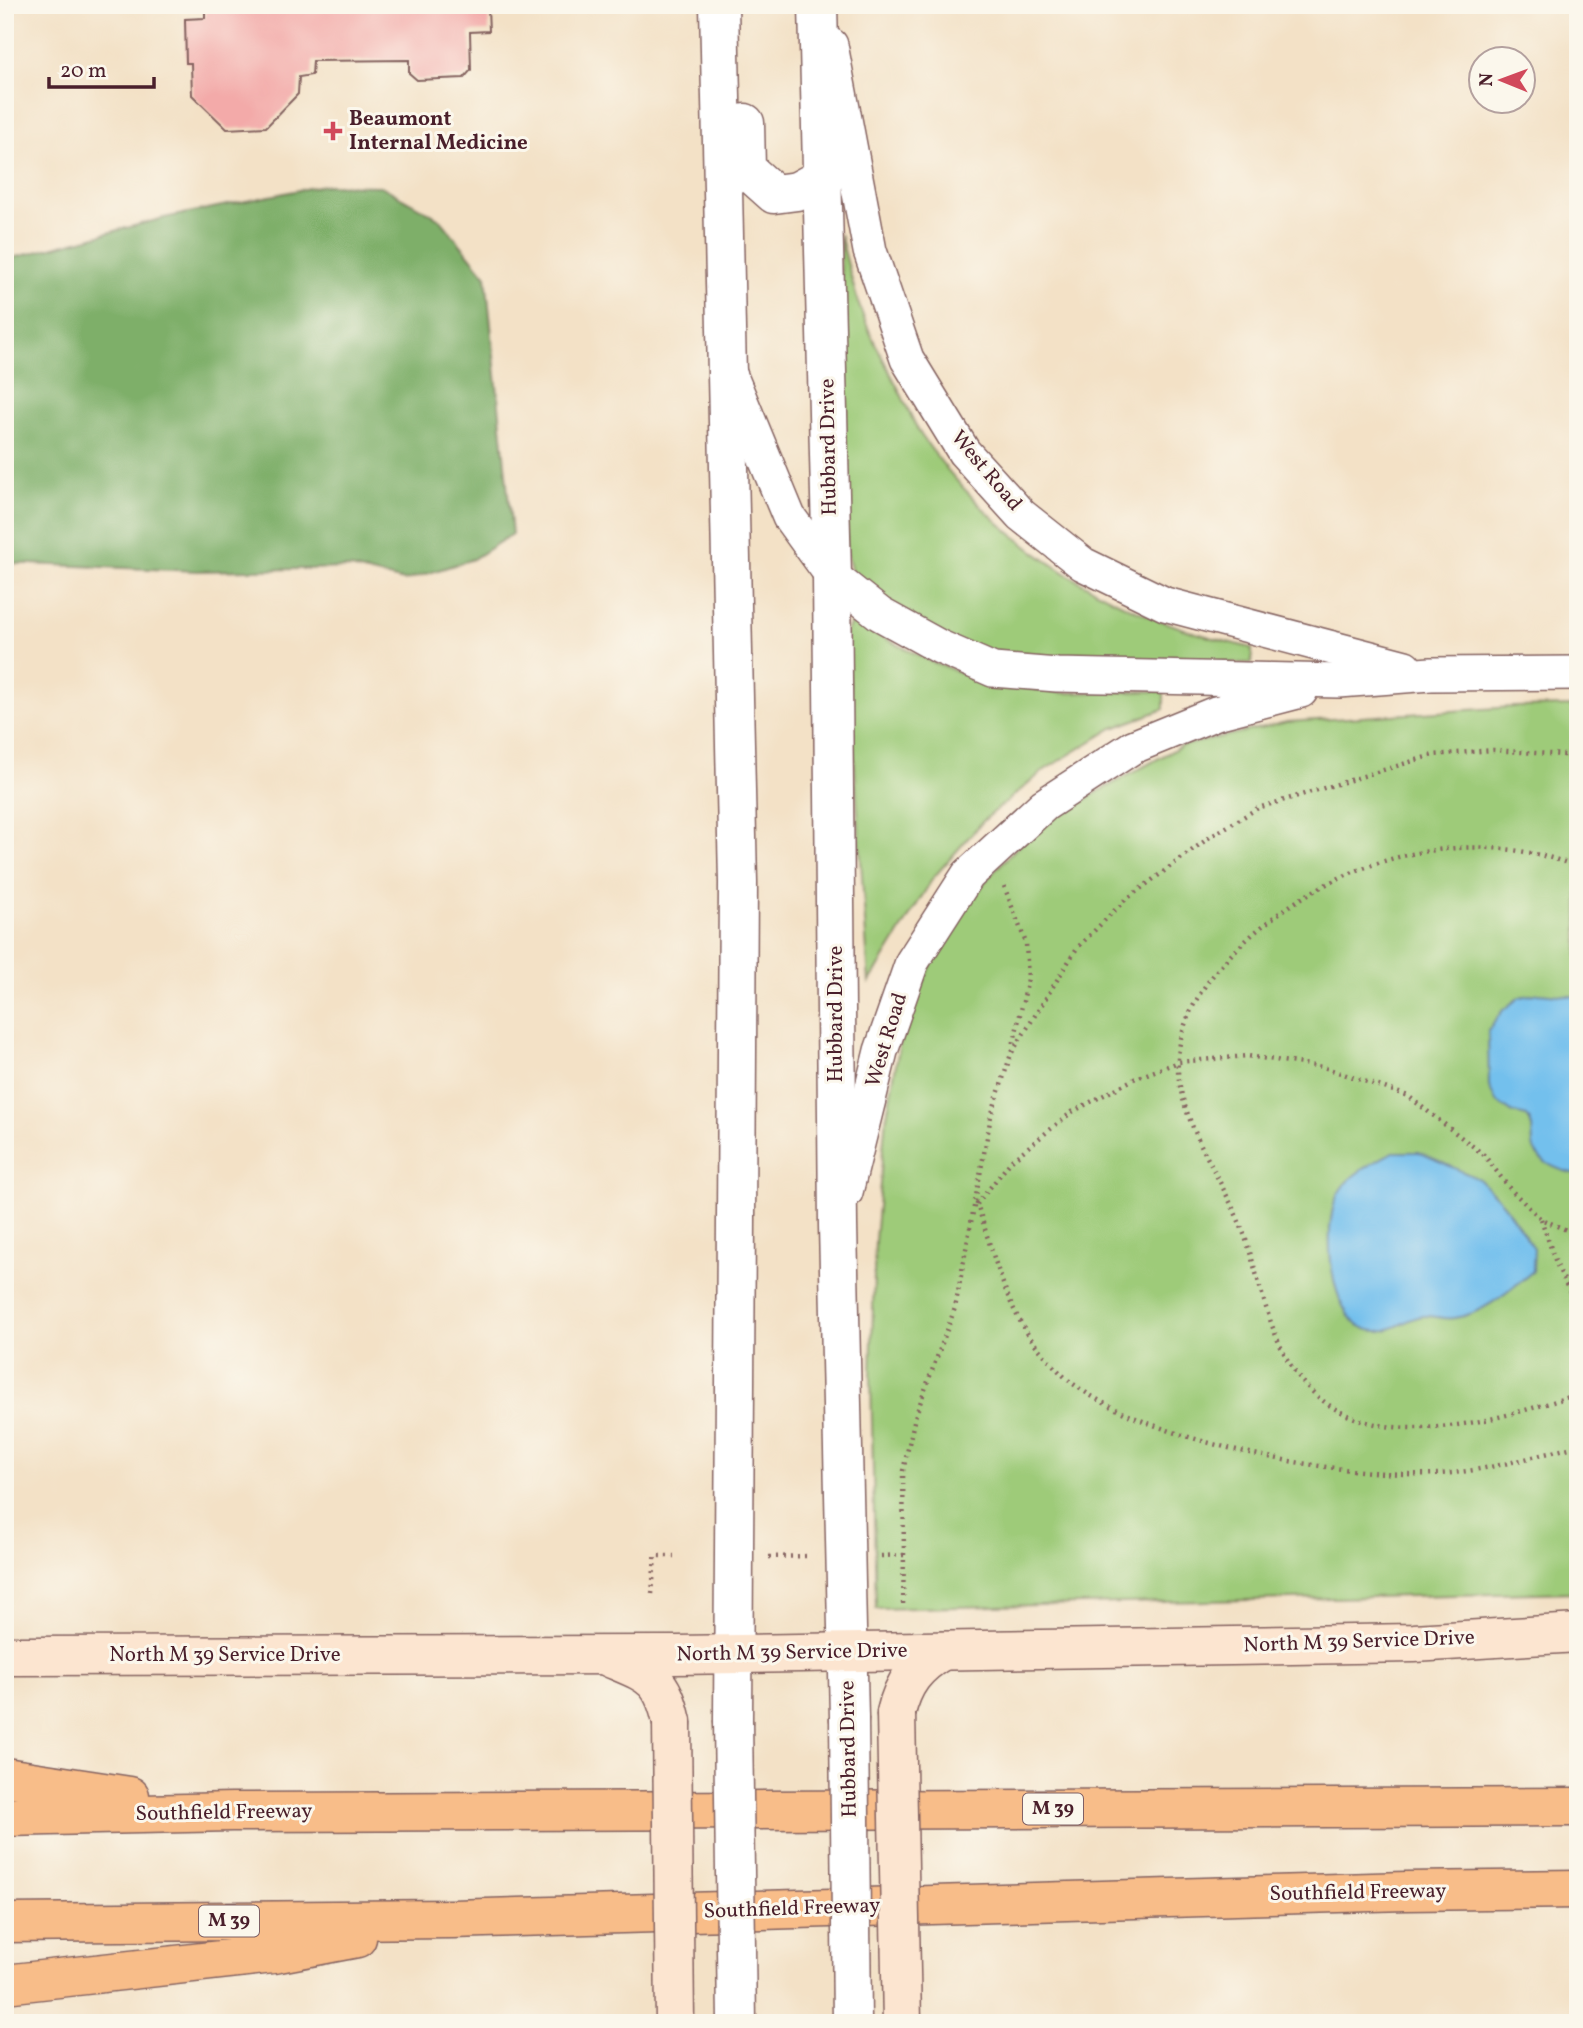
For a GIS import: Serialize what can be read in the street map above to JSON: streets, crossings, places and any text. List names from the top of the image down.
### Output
{
  "streets": {
    "highway": ["M 39", "Southfield Freeway"],
    "main road": ["North M 39 Service Drive"],
    "street": ["Hubbard Drive", "West Road"]
  },
  "crossings": [
    ["Hubbard Drive", "West Road"],
    ["Hubbard Drive", "North M 39 Service Drive"]
  ],
  "places": {
    "health": ["Beaumont Internal Medicine"]
  },
  "scale_bar": "20 m",
  "north": "left"
}
